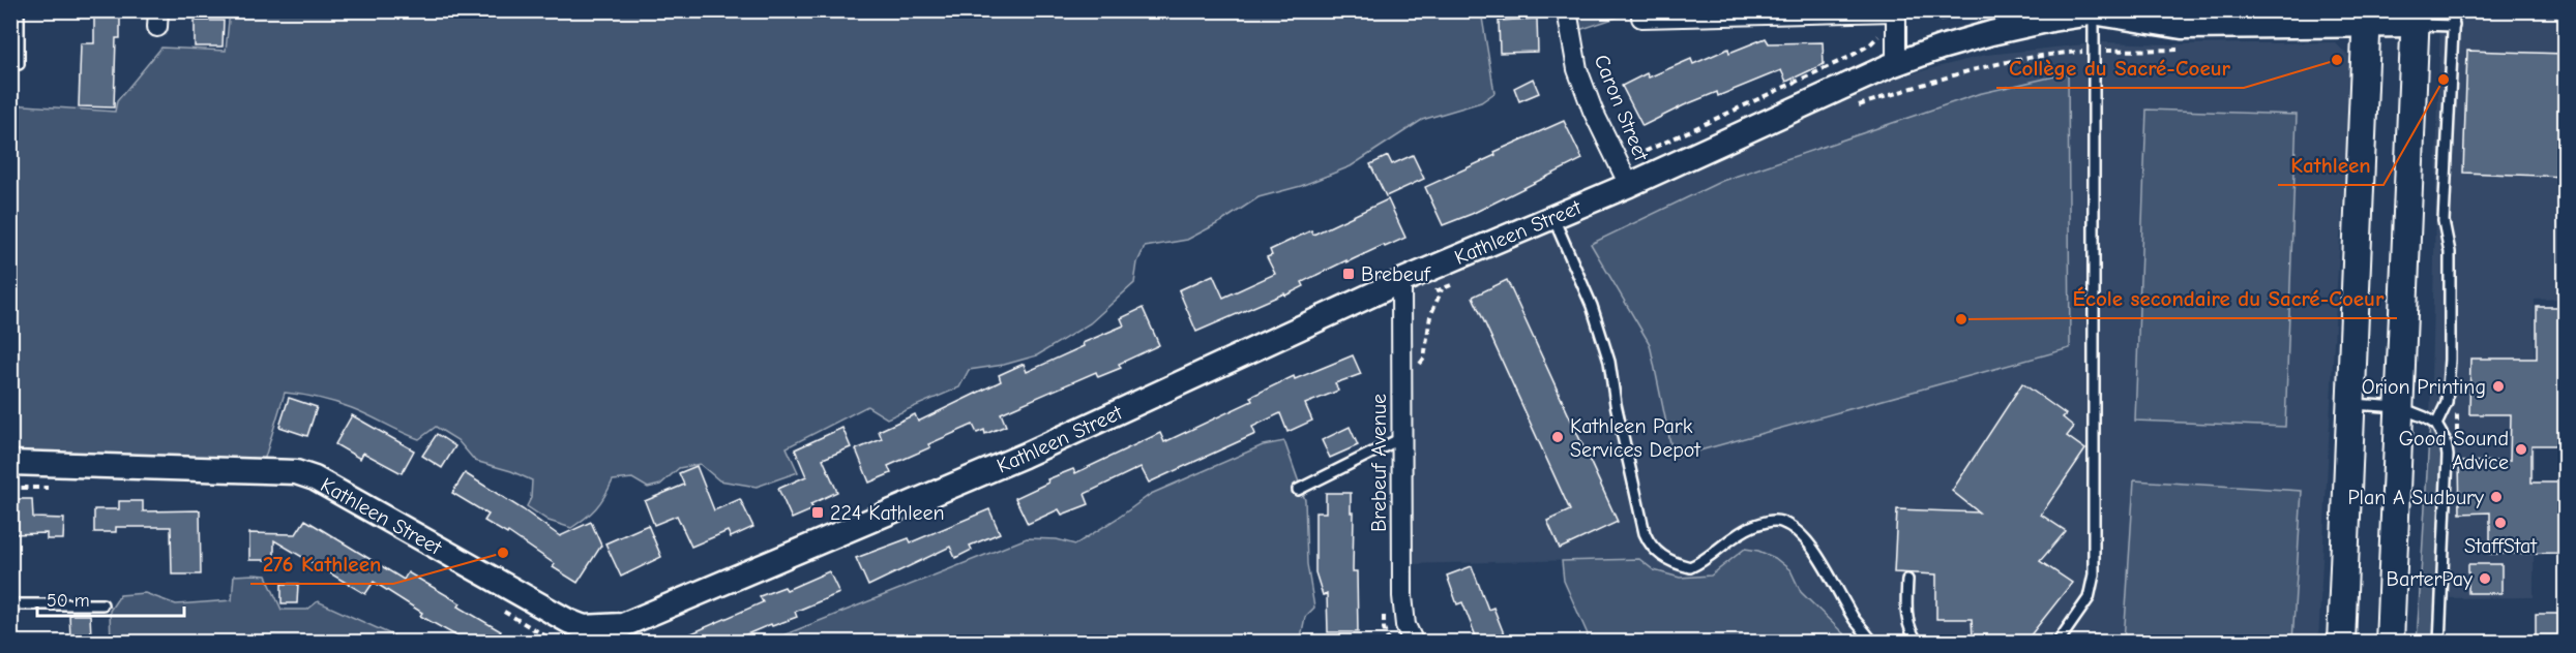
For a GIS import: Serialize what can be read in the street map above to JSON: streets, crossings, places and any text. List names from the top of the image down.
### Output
{
  "streets": {
    "street": ["Caron Street", "Kathleen Street", "Brebeuf Avenue"]
  },
  "crossings": [
    ["Caron Street", "Kathleen Street"],
    ["Kathleen Street", "Brebeuf Avenue"]
  ],
  "places": {
    "other": [
      "Collège du Sacré-Coeur",
      "Kathleen",
      "École secondaire du Sacré-Coeur",
      "Orion Printing",
      "Kathleen Park Services Depot",
      "Good Sound Advice",
      "Plan A Sudbury",
      "StaffStat",
      "276 Kathleen",
      "BarterPay"
    ],
    "transit": ["Brebeuf", "224 Kathleen"]
  },
  "scale_bar": "50 m"
}
